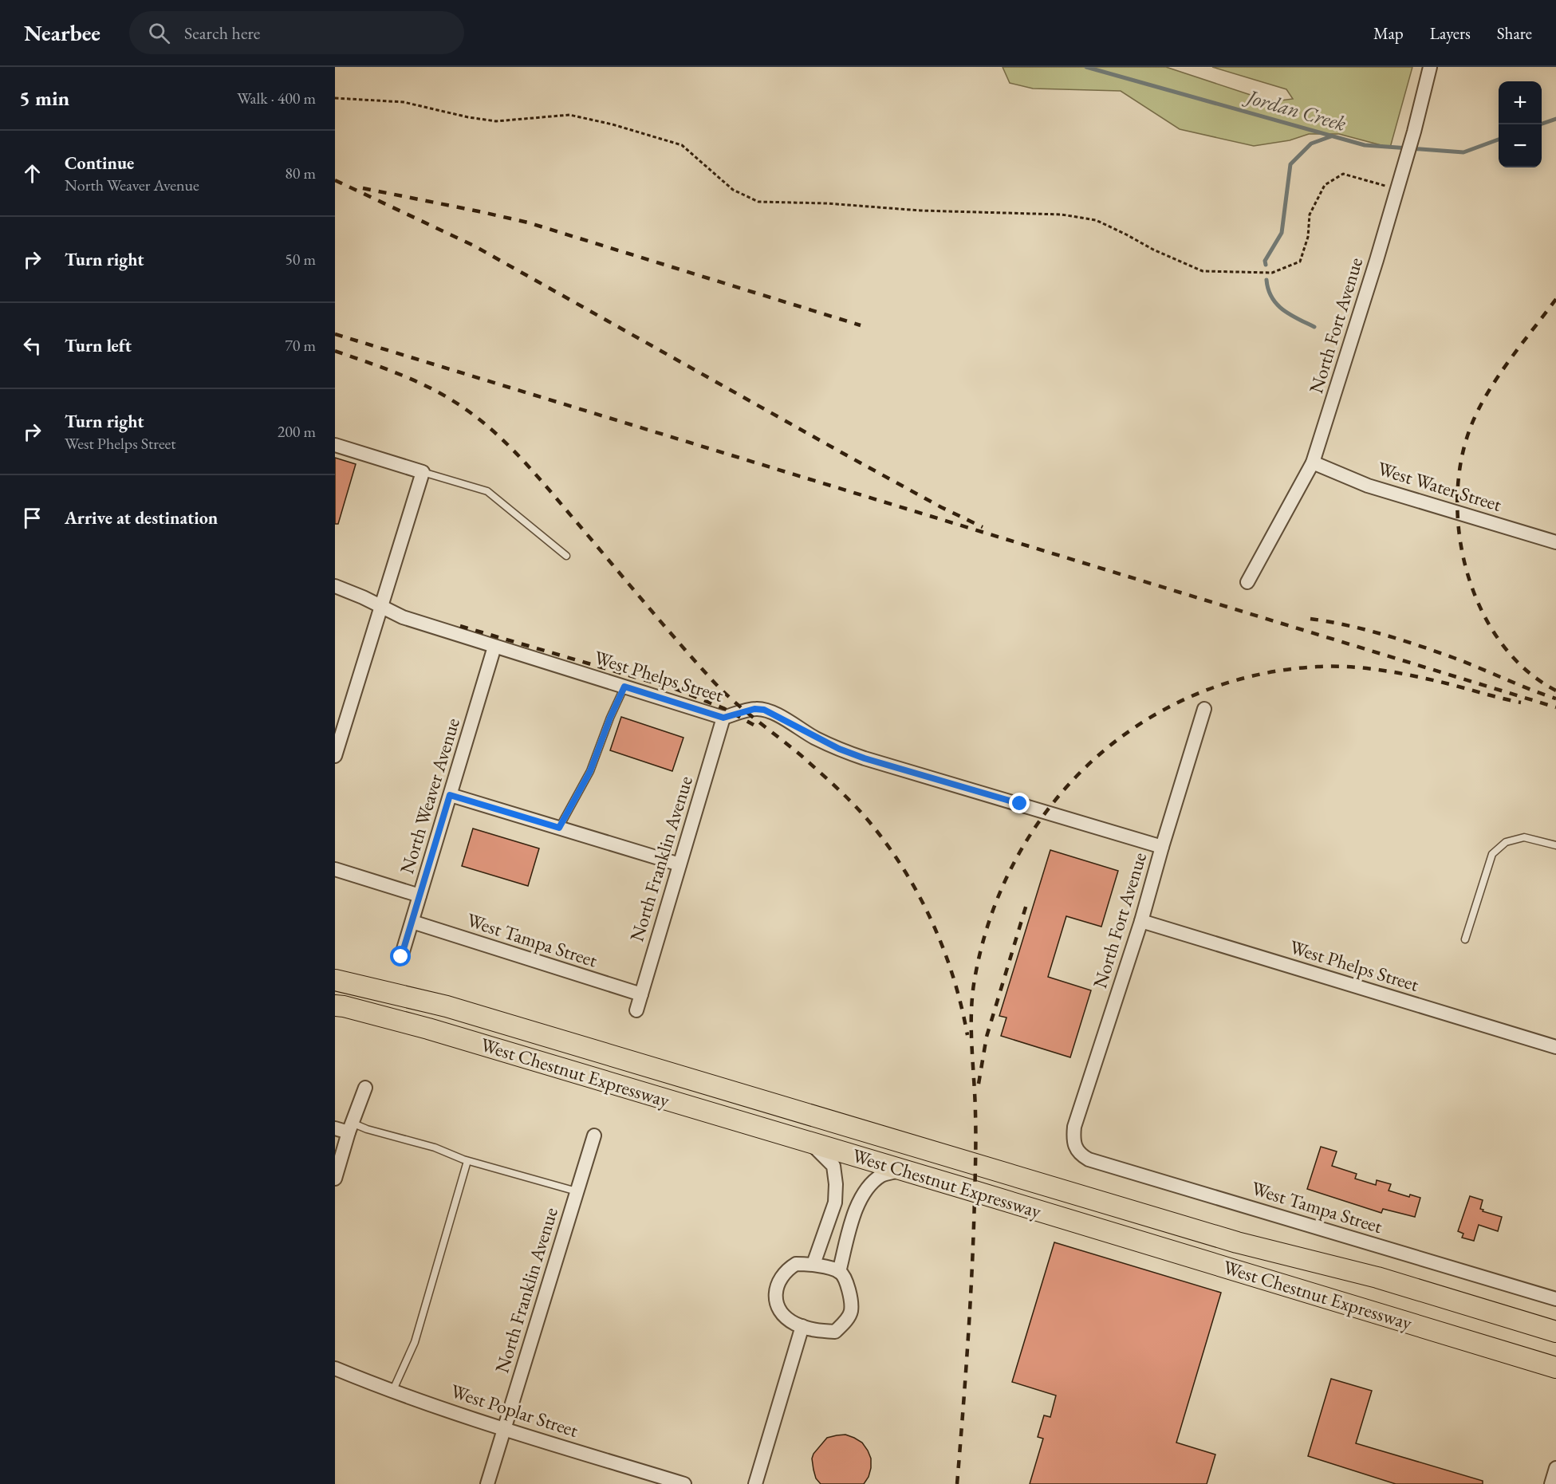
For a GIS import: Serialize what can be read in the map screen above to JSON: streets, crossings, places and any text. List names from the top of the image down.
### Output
{
  "streets": {
    "main road": ["West Chestnut Expressway"],
    "street": [
      "North Fort Avenue",
      "West Water Street",
      "West Phelps Street",
      "North Weaver Avenue",
      "North Franklin Avenue",
      "West Tampa Street",
      "West Poplar Street"
    ]
  },
  "crossings": [
    ["North Fort Avenue", "West Water Street"],
    ["North Fort Avenue", "West Phelps Street"],
    ["North Fort Avenue", "West Tampa Street"],
    ["West Phelps Street", "North Weaver Avenue"],
    ["West Phelps Street", "North Franklin Avenue"],
    ["North Weaver Avenue", "West Tampa Street"],
    ["North Franklin Avenue", "West Tampa Street"],
    ["North Franklin Avenue", "West Poplar Street"]
  ],
  "water": ["Jordan Creek"],
  "page": {
    "header": "Nearbee",
    "search": "Search here",
    "nav": ["Map", "Layers", "Share"],
    "heading": ["5 min", "Walk · 400 m"],
    "map_buttons": ["+", "−"],
    "list": [
      ["Continue", "North Weaver Avenue", "80 m"],
      ["Turn right", "50 m"],
      ["Turn left", "70 m"],
      ["Turn right", "West Phelps Street", "200 m"],
      "Arrive at destination"
    ]
  }
}
